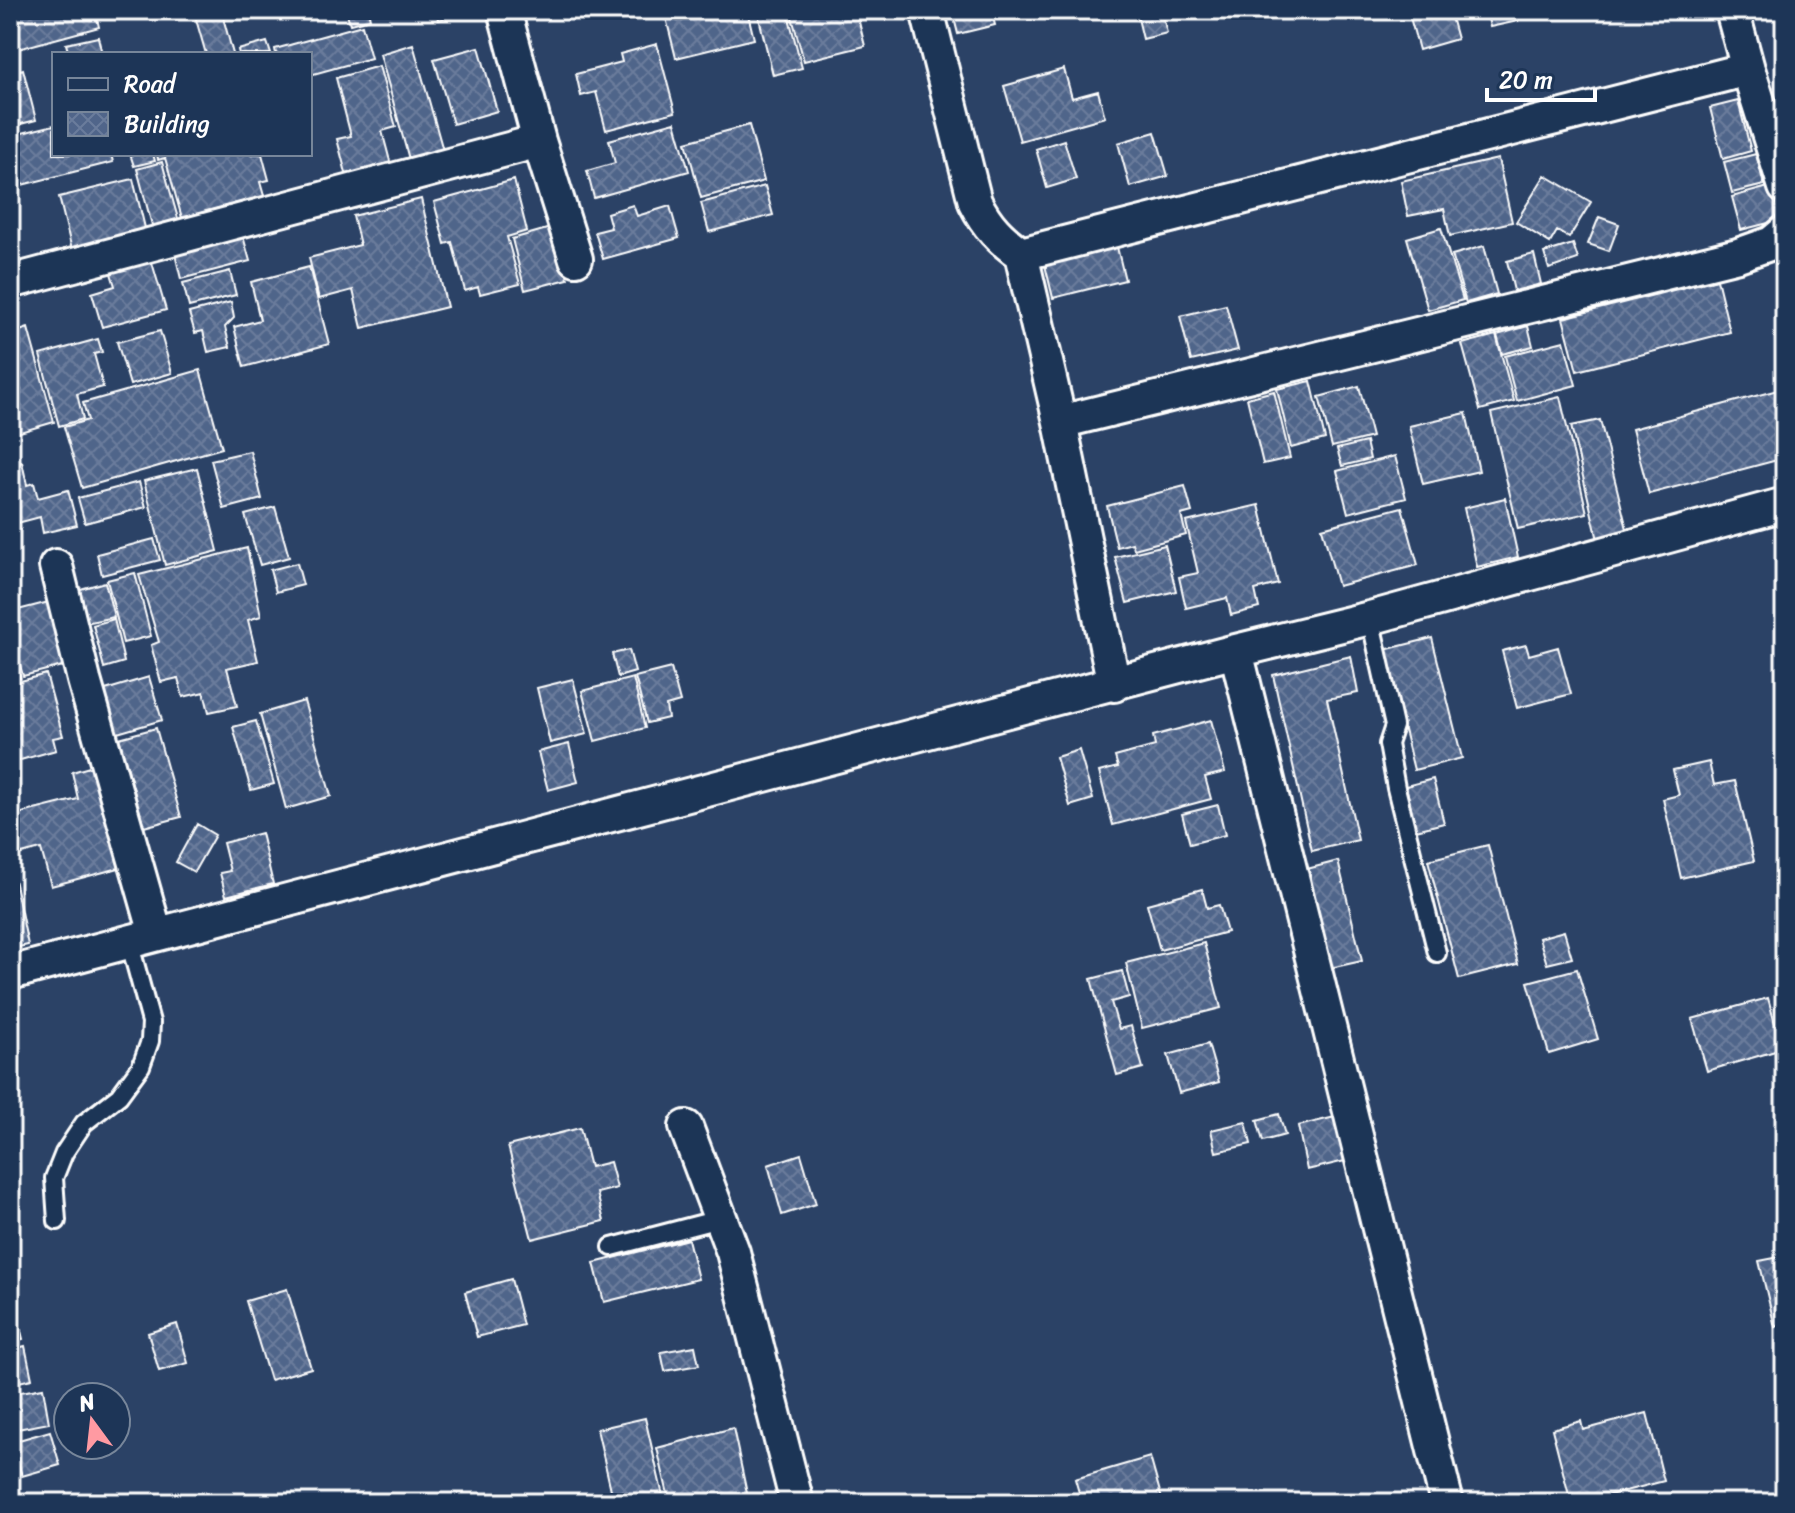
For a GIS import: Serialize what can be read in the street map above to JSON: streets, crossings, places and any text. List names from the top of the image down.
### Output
{
  "legend": ["Road", "Building"],
  "scale_bar": "20 m",
  "north": "top"
}
